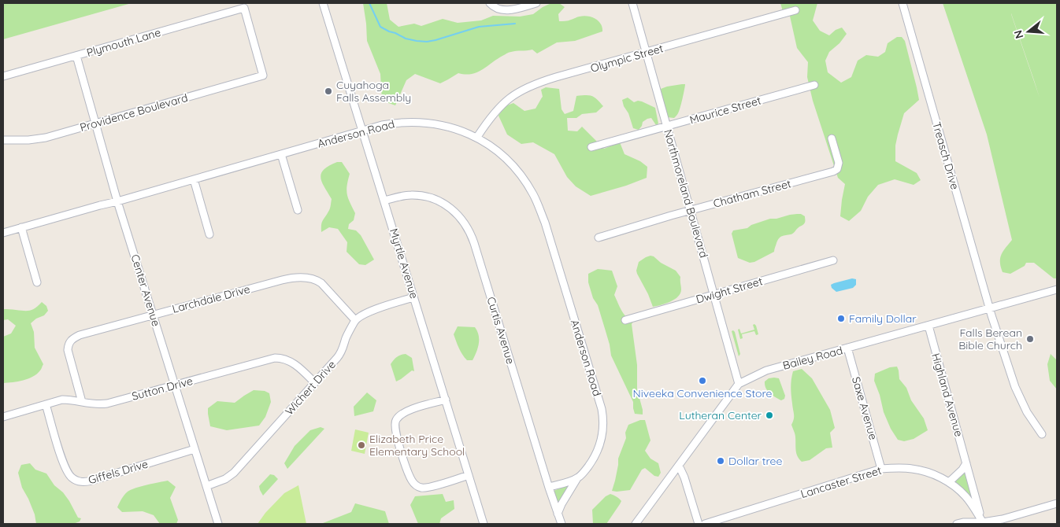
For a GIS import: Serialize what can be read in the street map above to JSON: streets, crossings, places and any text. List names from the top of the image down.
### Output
{
  "streets": {
    "street": [
      "Plymouth Lane",
      "Olympic Street",
      "Maurice Street",
      "Providence Boulevard",
      "Anderson Road",
      "Treasch Drive",
      "Northmoreland Boulevard",
      "Chatham Street",
      "Myrtle Avenue",
      "Center Avenue",
      "Dwight Street",
      "Larchdale Drive",
      "Curtis Avenue",
      "Bailey Road",
      "Wichert Drive",
      "Sutton Drive",
      "Highland Avenue",
      "Saxe Avenue",
      "Giffels Drive",
      "Lancaster Street"
    ]
  },
  "crossings": [
    ["Plymouth Lane", "Providence Boulevard"],
    ["Plymouth Lane", "Center Avenue"],
    ["Olympic Street", "Anderson Road"],
    ["Olympic Street", "Northmoreland Boulevard"],
    ["Maurice Street", "Northmoreland Boulevard"],
    ["Providence Boulevard", "Center Avenue"],
    ["Anderson Road", "Myrtle Avenue"],
    ["Anderson Road", "Center Avenue"],
    ["Anderson Road", "Curtis Avenue"],
    ["Treasch Drive", "Bailey Road"],
    ["Northmoreland Boulevard", "Chatham Street"],
    ["Northmoreland Boulevard", "Dwight Street"],
    ["Northmoreland Boulevard", "Bailey Road"],
    ["Myrtle Avenue", "Curtis Avenue"],
    ["Center Avenue", "Larchdale Drive"],
    ["Center Avenue", "Wichert Drive"],
    ["Center Avenue", "Sutton Drive"],
    ["Center Avenue", "Giffels Drive"],
    ["Larchdale Drive", "Sutton Drive"],
    ["Bailey Road", "Highland Avenue"],
    ["Bailey Road", "Saxe Avenue"],
    ["Wichert Drive", "Sutton Drive"],
    ["Sutton Drive", "Giffels Drive"],
    ["Highland Avenue", "Lancaster Street"],
    ["Saxe Avenue", "Lancaster Street"]
  ],
  "places": [
    "Cuyahoga Falls Assembly",
    "Family Dollar",
    "Falls Berean Bible Church",
    "Niveeka Convenience Store",
    "Lutheran Center",
    "Elizabeth Price Elementary School",
    "Dollar tree"
  ],
  "north": "left"
}
